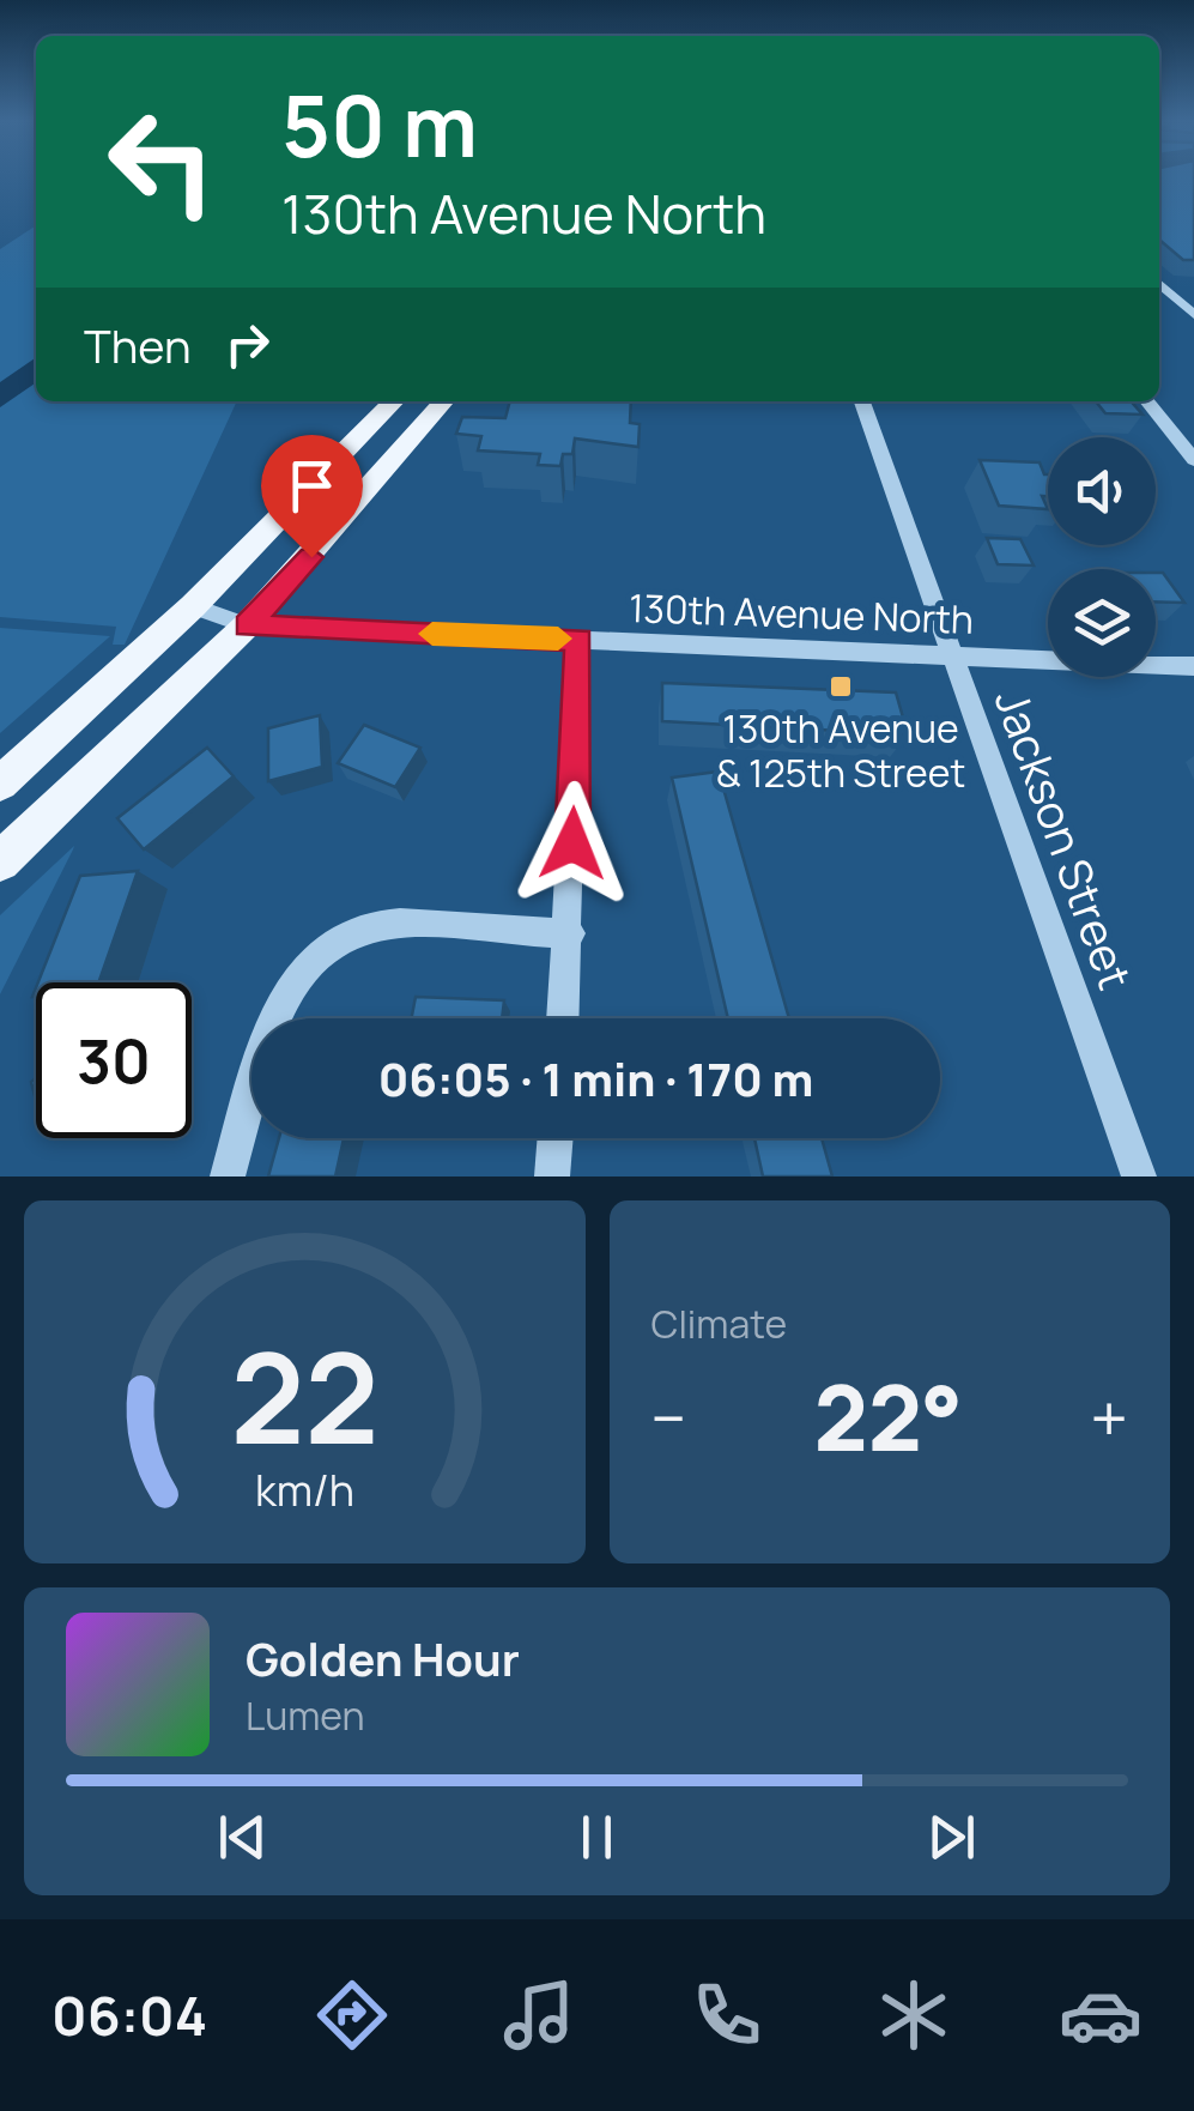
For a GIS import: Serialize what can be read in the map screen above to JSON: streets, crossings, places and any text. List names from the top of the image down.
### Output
{
  "streets": {
    "street": ["130th Avenue North", "Jackson Street"]
  },
  "crossings": [
    ["130th Avenue North", "Jackson Street"]
  ],
  "places": {
    "transit": ["130th Avenue & 125th Street"]
  },
  "page": {
    "turn": ["50 m", "130th Avenue North"],
    "then": "Then",
    "limit": "30",
    "trip": "06:05 · 1 min · 170 m",
    "tile": "Climate",
    "heat": ["−", "22°", "+"],
    "song": ["Golden Hour", "Lumen"],
    "tabs": "06:04",
    "gauge": ["22", "km/h"]
  }
}
